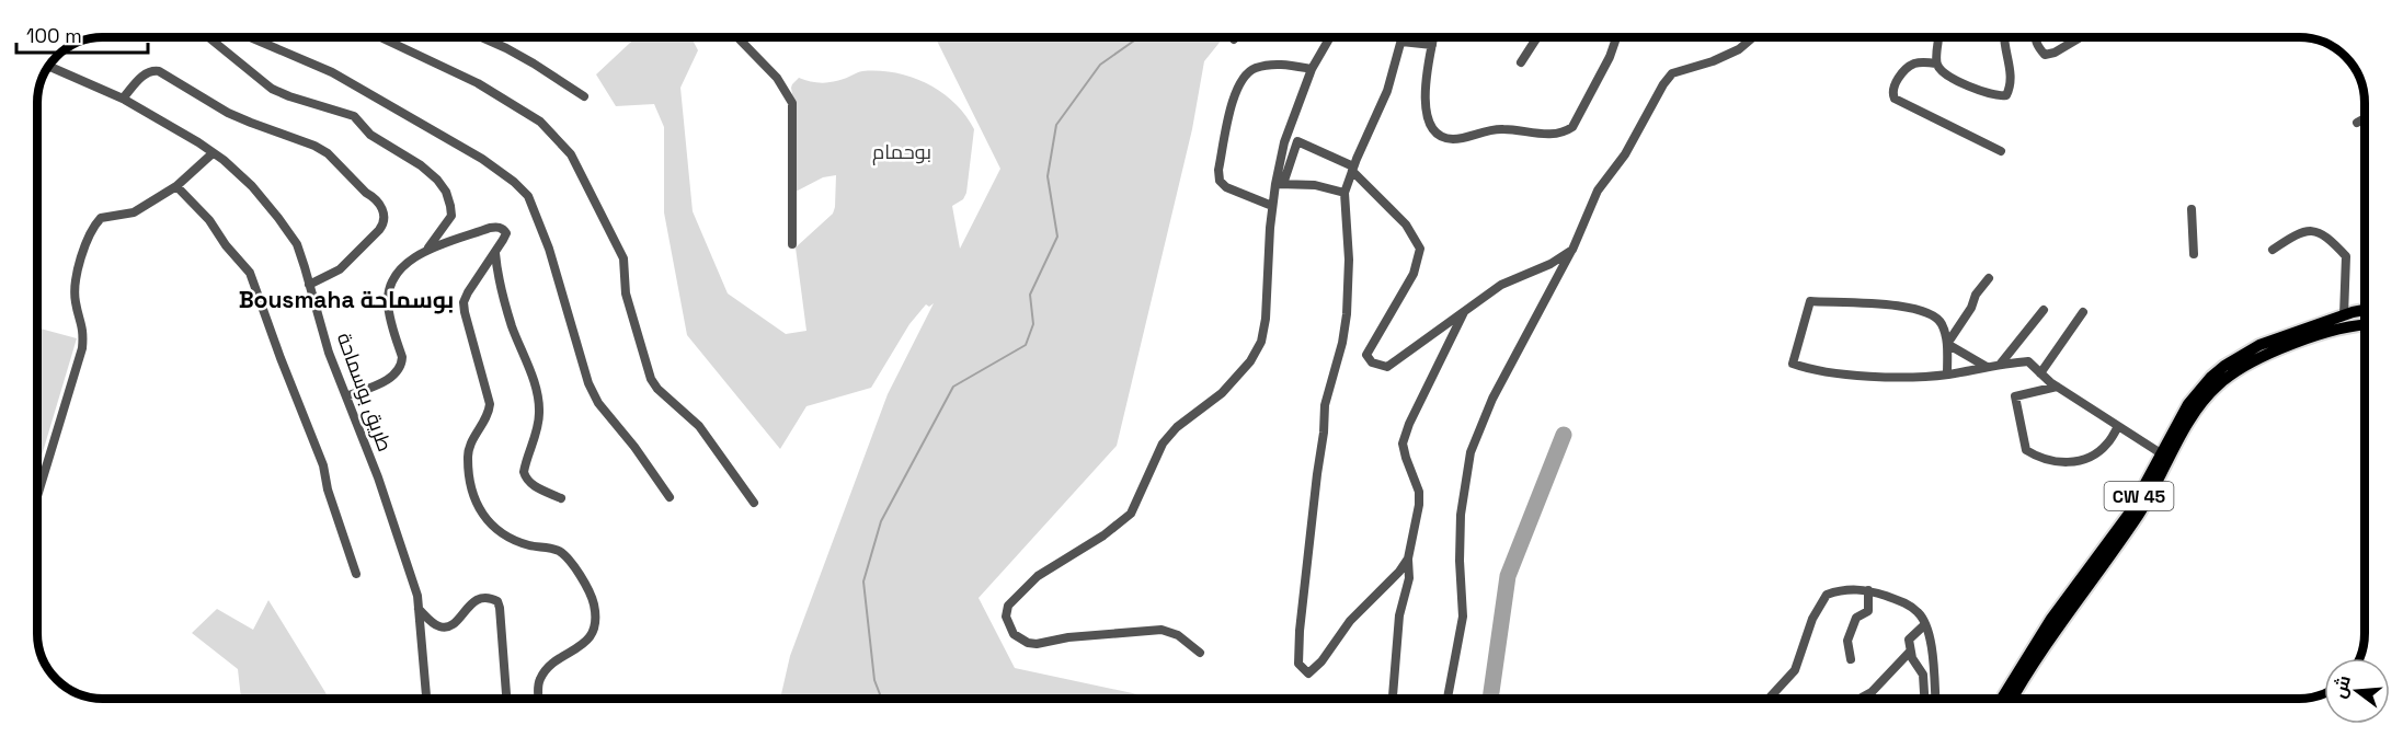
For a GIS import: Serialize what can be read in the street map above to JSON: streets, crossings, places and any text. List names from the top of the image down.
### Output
{
  "streets": {
    "main road": ["CW 45"],
    "street": ["طريق بوسماحة"]
  },
  "districts": ["Bousmaha بوسماحة"],
  "parks": ["بوحمام"],
  "scale_bar": "100 m",
  "north": "left"
}
